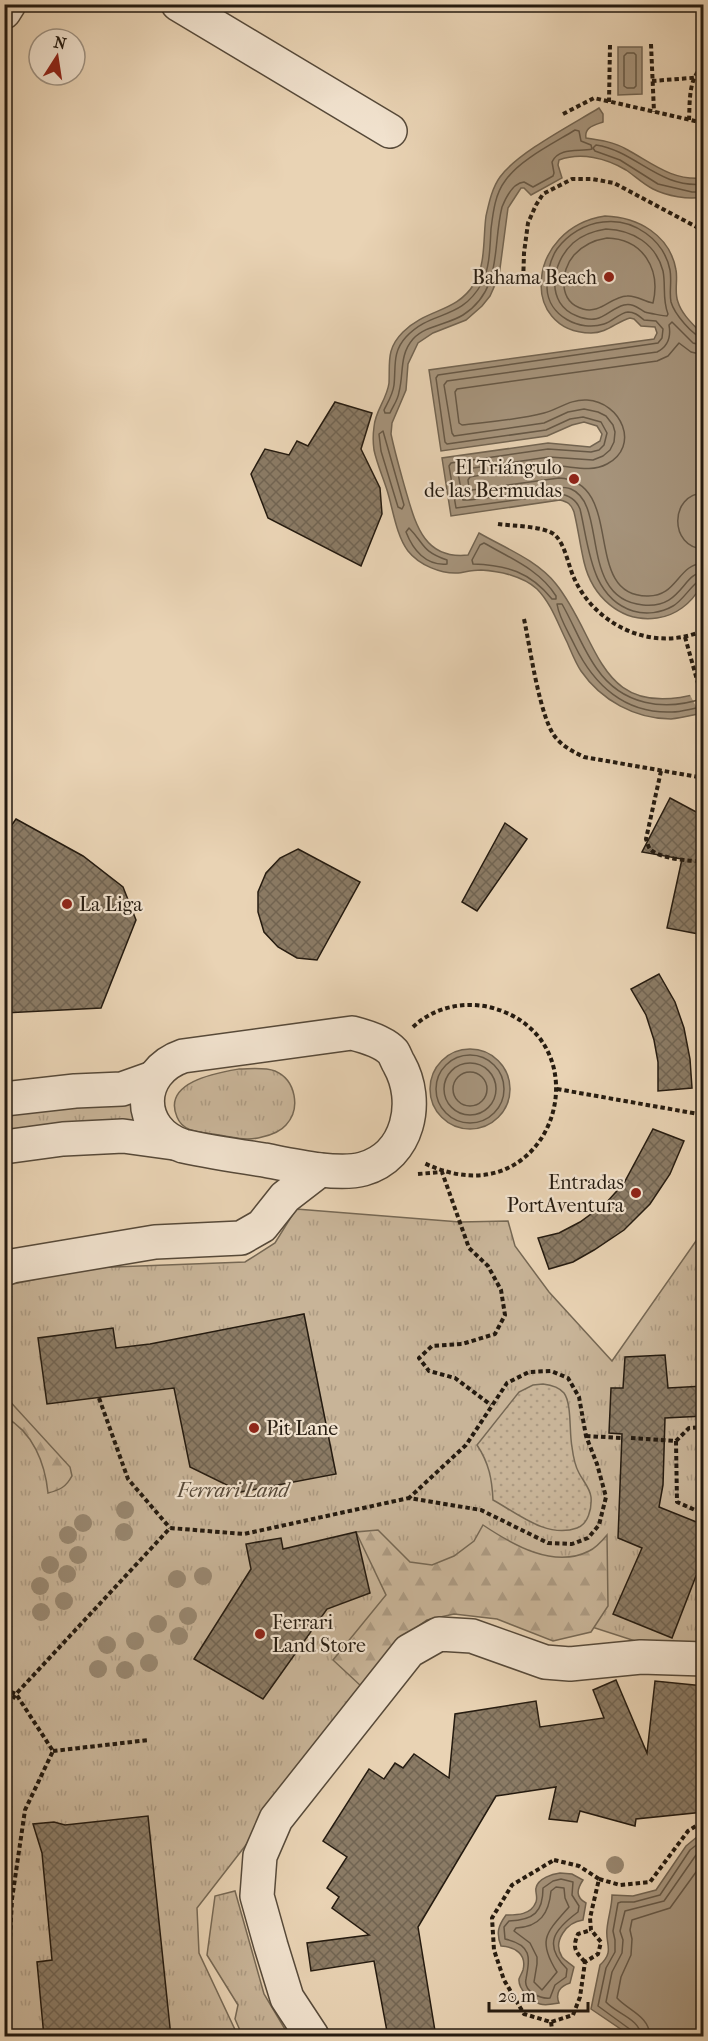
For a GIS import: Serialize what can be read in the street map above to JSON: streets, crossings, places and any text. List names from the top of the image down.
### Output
{
  "parks": ["Ferrari Land"],
  "places": [
    "Bahama Beach",
    "El Triángulo de las Bermudas",
    "La Liga",
    "Entradas PortAventura",
    "Pit Lane",
    "Ferrari Land Store"
  ],
  "scale_bar": "20 m",
  "north": "top"
}
